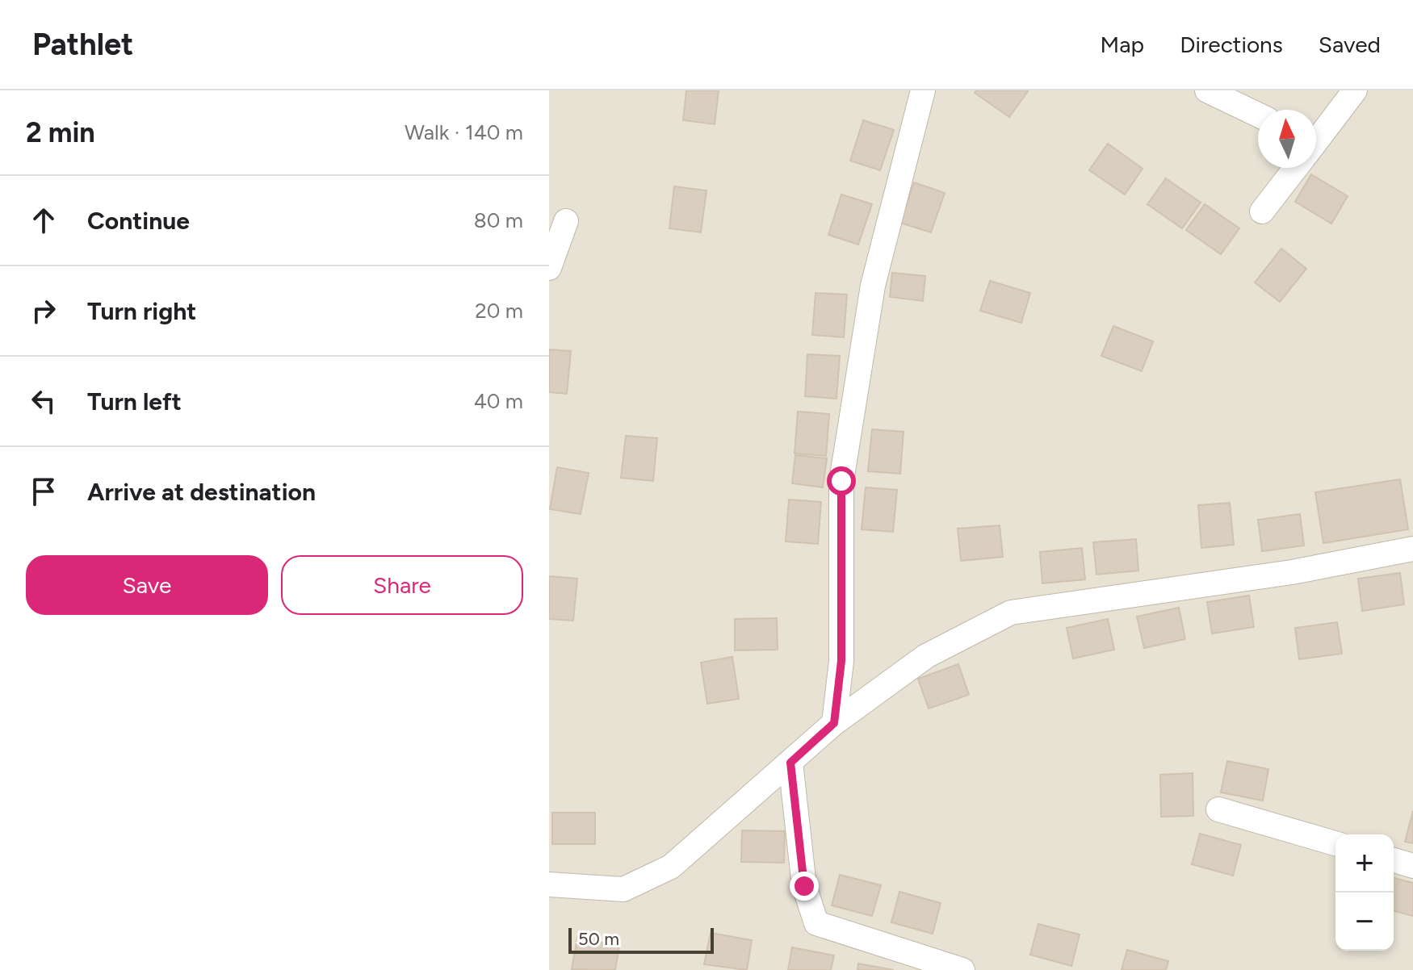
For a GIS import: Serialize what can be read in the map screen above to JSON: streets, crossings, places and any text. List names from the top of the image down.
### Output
{
  "scale_bar": "50 m",
  "north": "top",
  "page": {
    "header": "Pathlet",
    "nav": ["Map", "Directions", "Saved"],
    "heading": ["2 min", "Walk · 140 m"],
    "list": [
      ["Continue", "80 m"],
      ["Turn right", "20 m"],
      ["Turn left", "40 m"],
      "Arrive at destination"
    ],
    "buttons": ["Save", "Share"],
    "map_buttons": ["+", "−"],
    "scale": "50 m"
  }
}
